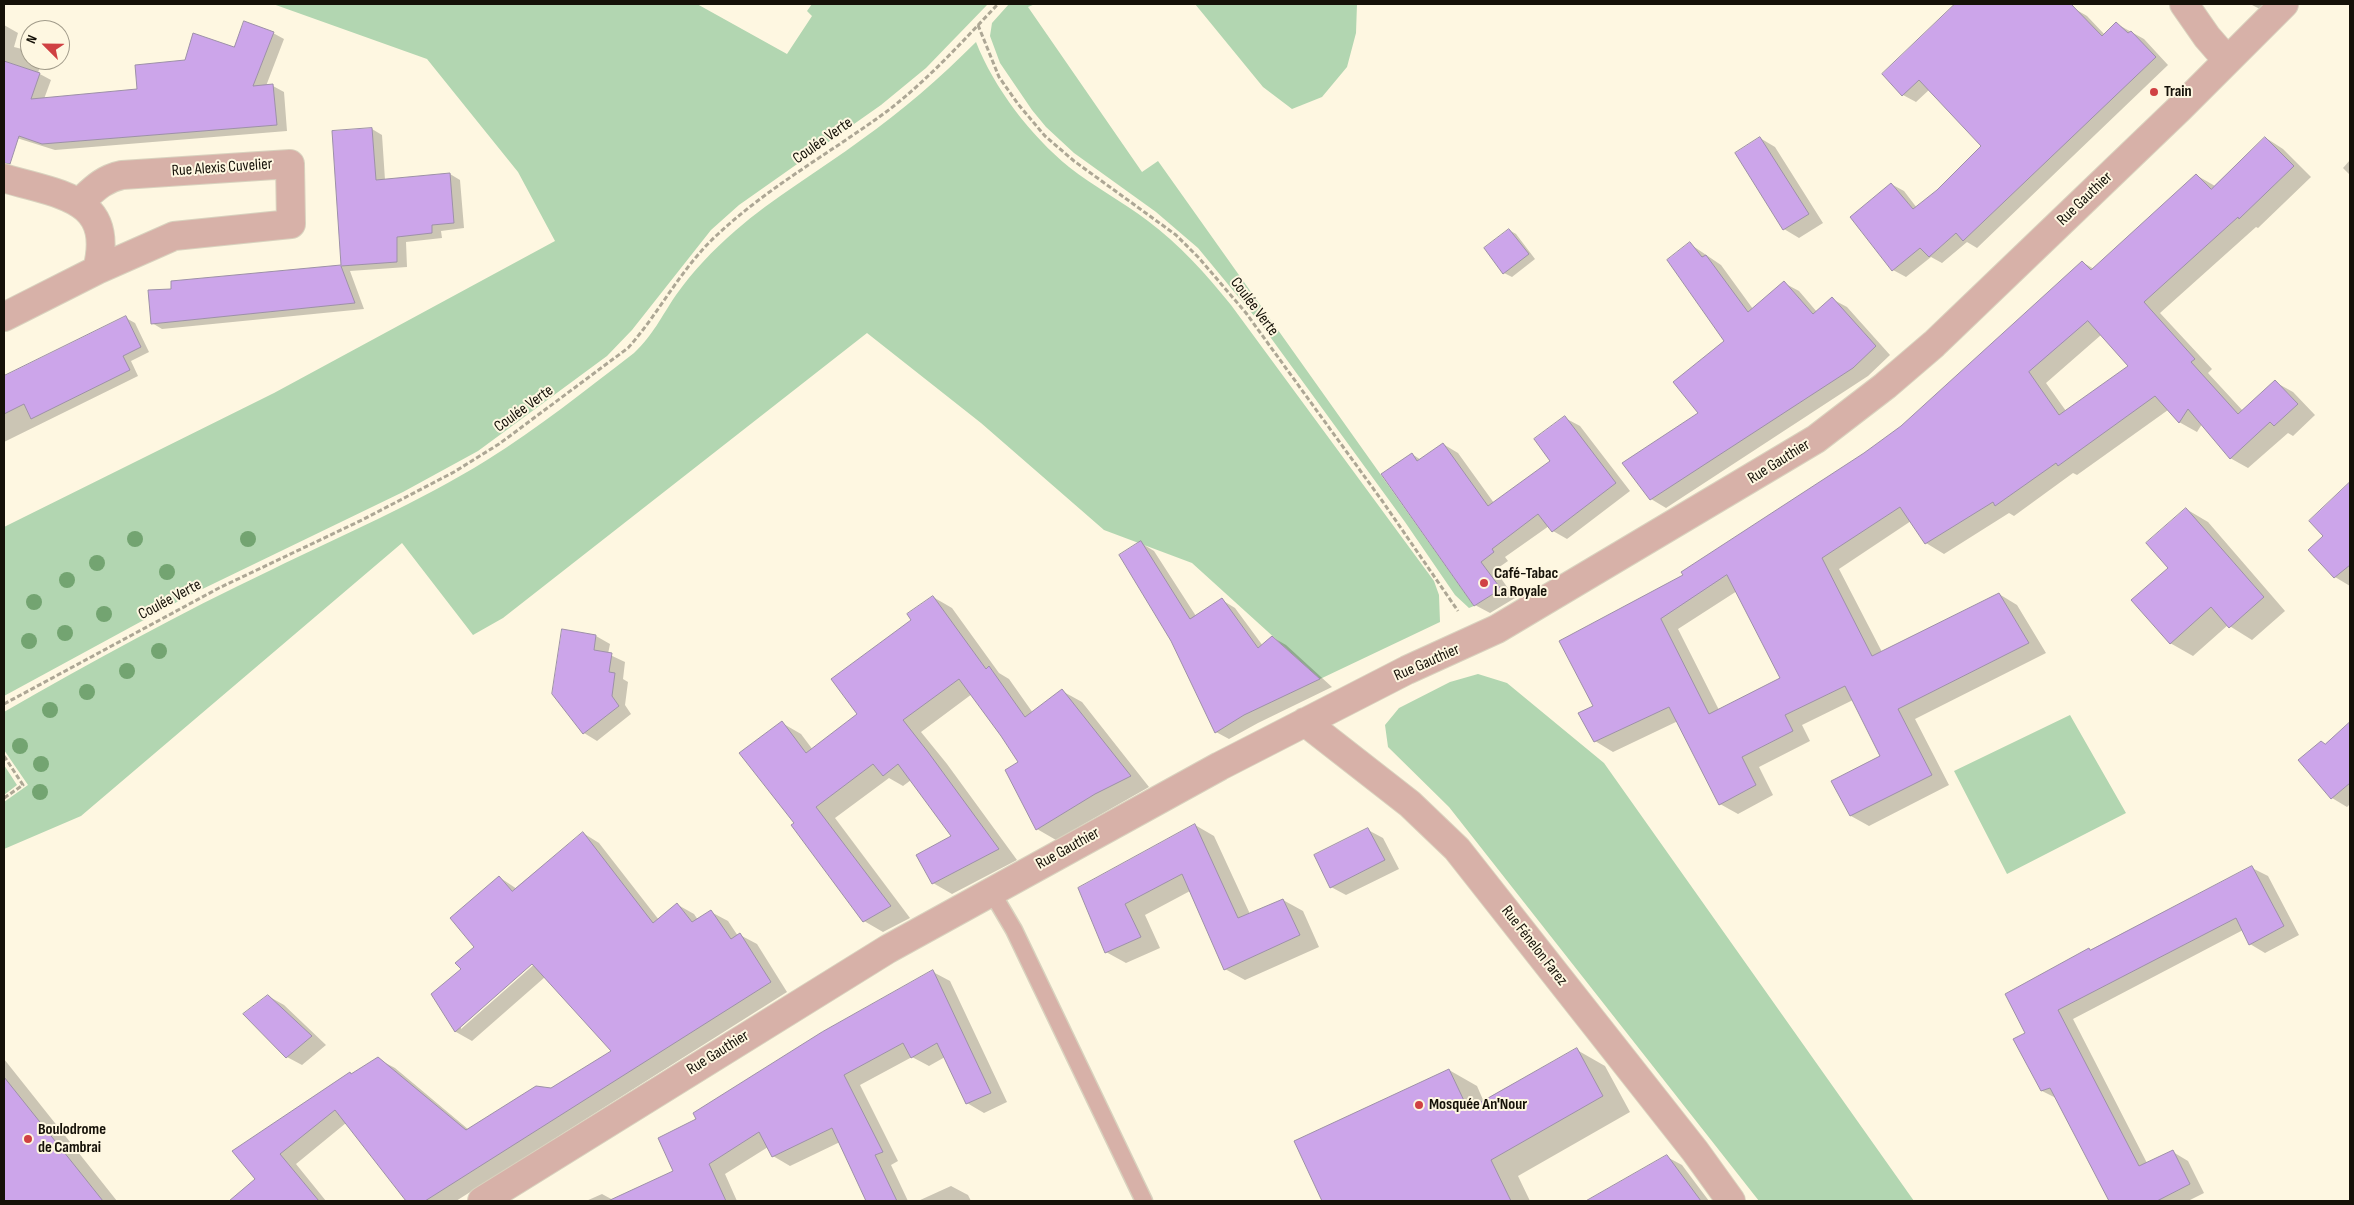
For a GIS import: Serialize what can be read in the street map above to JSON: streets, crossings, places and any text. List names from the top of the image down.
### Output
{
  "streets": {
    "street": ["Rue Alexis Cuvelier", "Rue Gauthier", "Rue Fénelon Farez"],
    "path": ["Coulée Verte"]
  },
  "crossings": [
    ["Coulée Verte", "Rue Gauthier"],
    ["Rue Gauthier", "Rue Fénelon Farez"]
  ],
  "places": [
    "Train",
    "Café-Tabac La Royale",
    "Mosquée An'Nour",
    "Boulodrome de Cambrai"
  ],
  "north": "top left"
}
